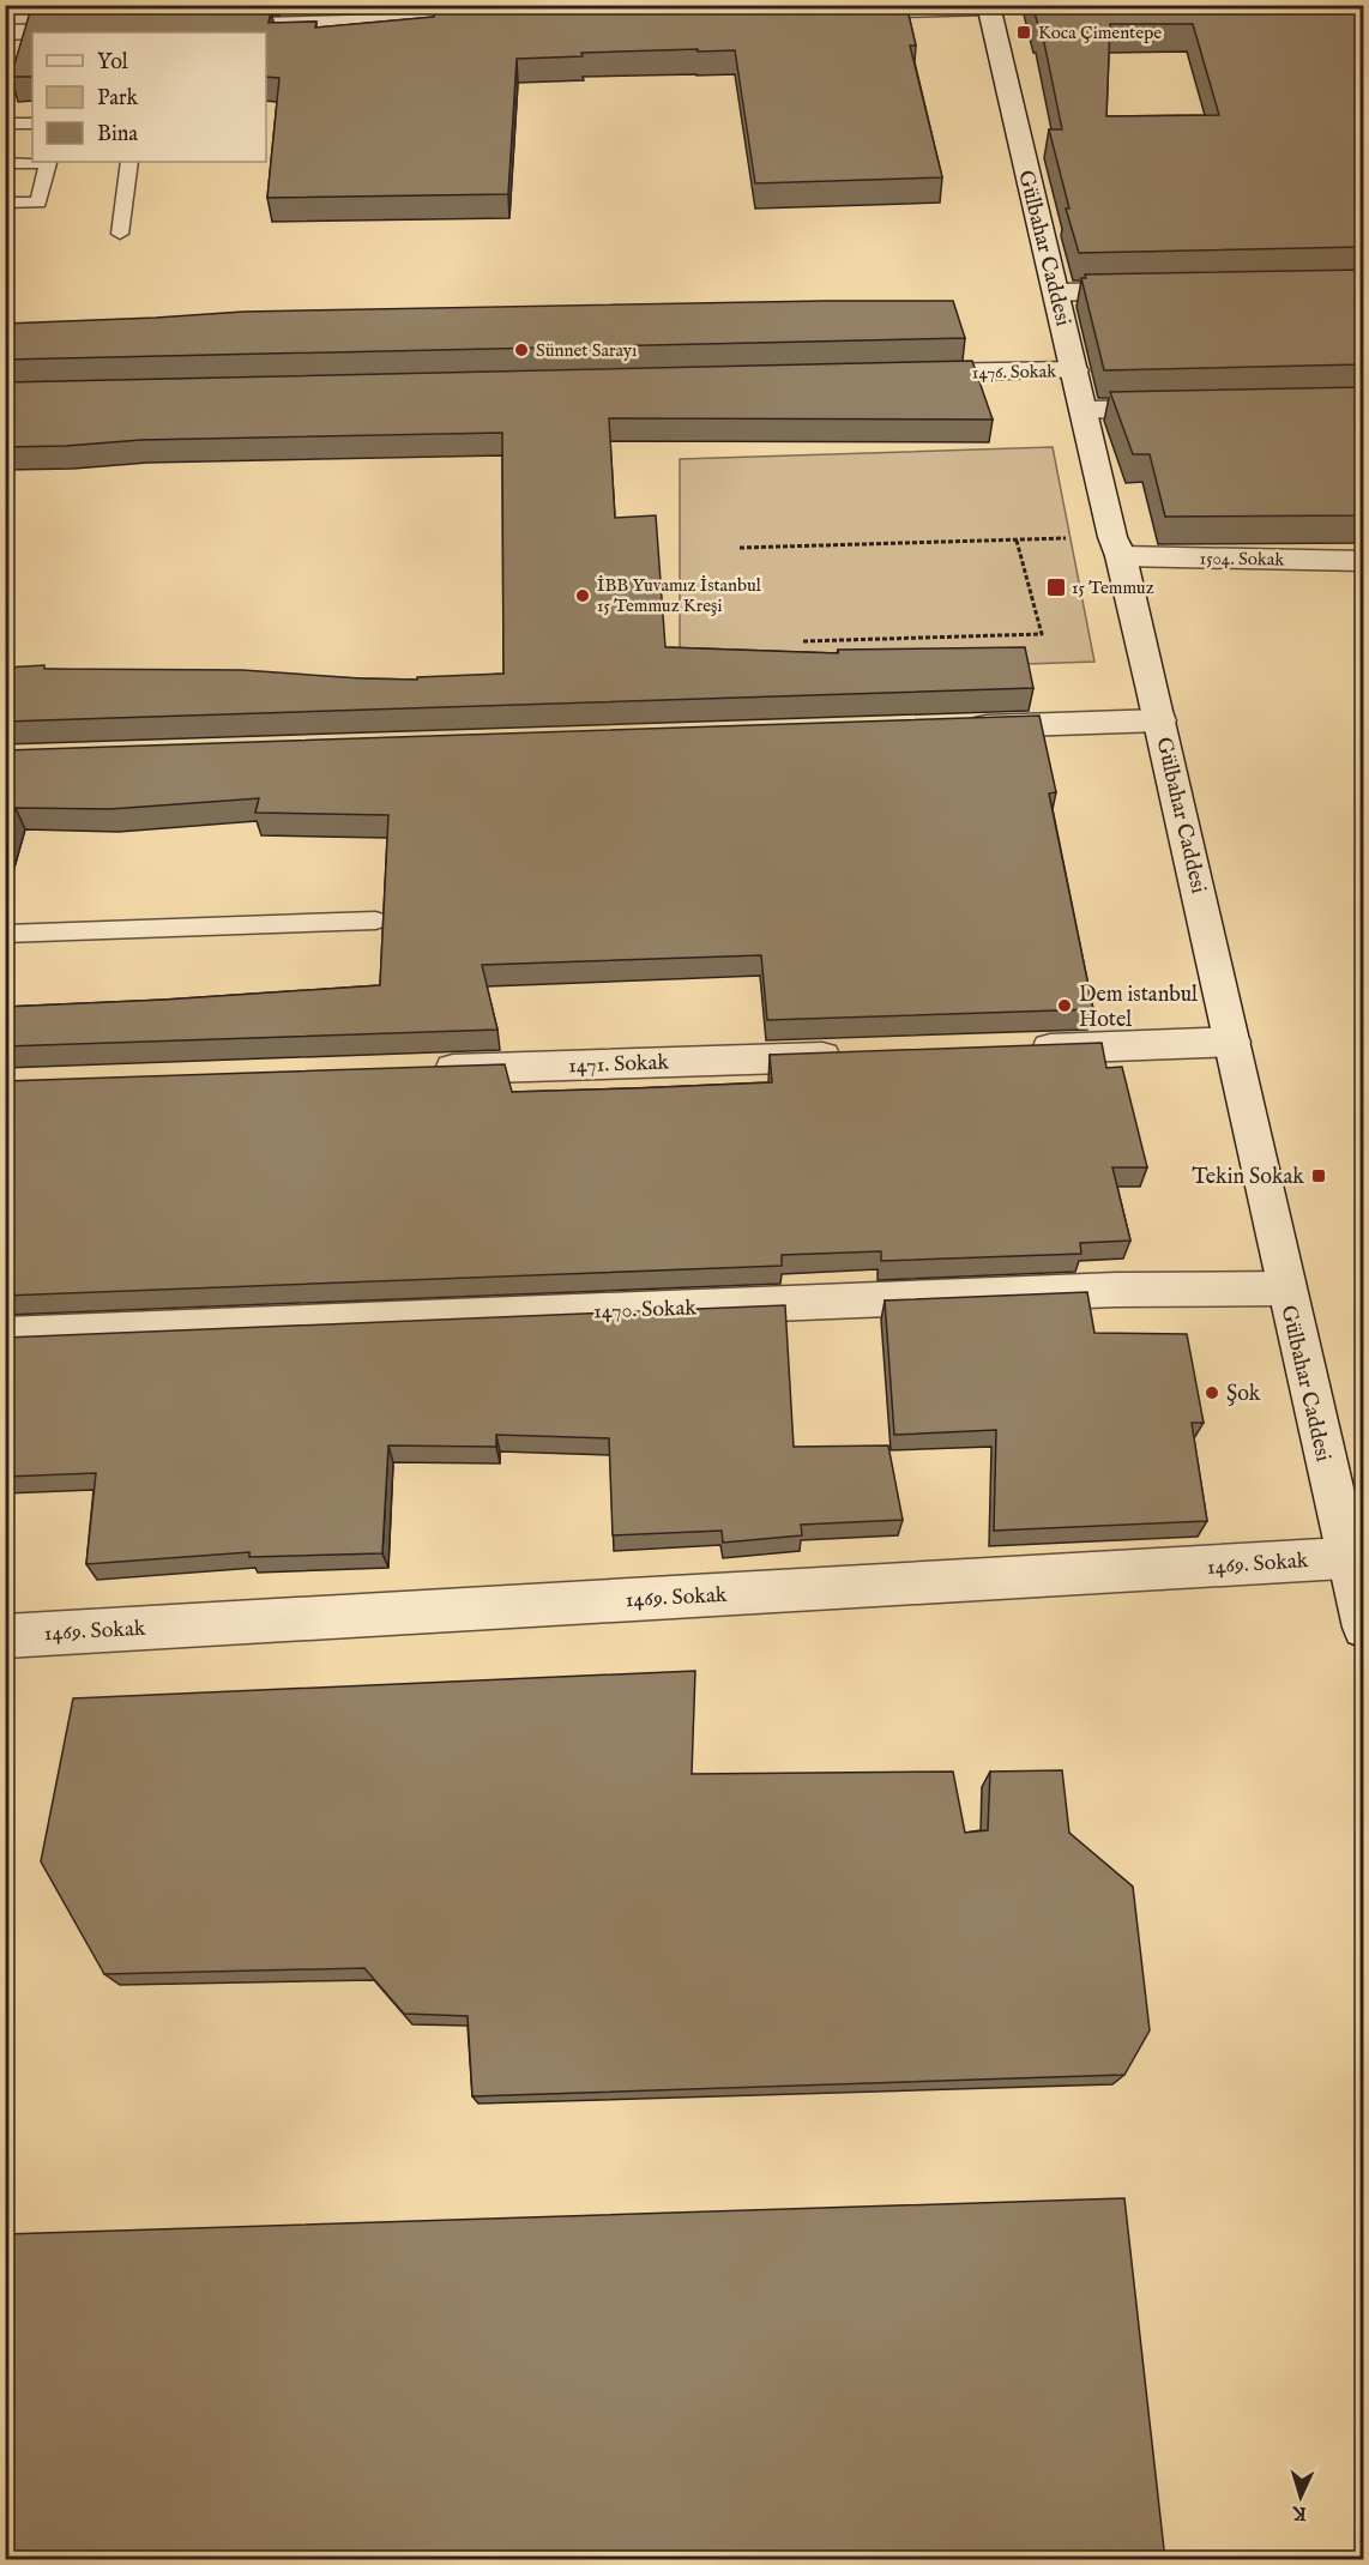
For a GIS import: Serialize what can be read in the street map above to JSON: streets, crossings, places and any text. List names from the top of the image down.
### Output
{
  "streets": {
    "street": [
      "Gülbahar Caddesi",
      "1476. Sokak",
      "1504. Sokak",
      "1471. Sokak",
      "1470. Sokak",
      "1469. Sokak"
    ]
  },
  "crossings": [
    ["Gülbahar Caddesi", "1476. Sokak"],
    ["Gülbahar Caddesi", "1504. Sokak"],
    ["Gülbahar Caddesi", "1470. Sokak"],
    ["Gülbahar Caddesi", "1469. Sokak"]
  ],
  "places": {
    "transit": ["Koca Çimentepe", "15 Temmuz", "Tekin Sokak"],
    "other": [
      "Sünnet Sarayı",
      "İBB Yuvamız İstanbul 15 Temmuz Kreşi",
      "Dem istanbul Hotel",
      "Şok"
    ]
  },
  "legend": ["Yol", "Park", "Bina"],
  "north": "bottom"
}
